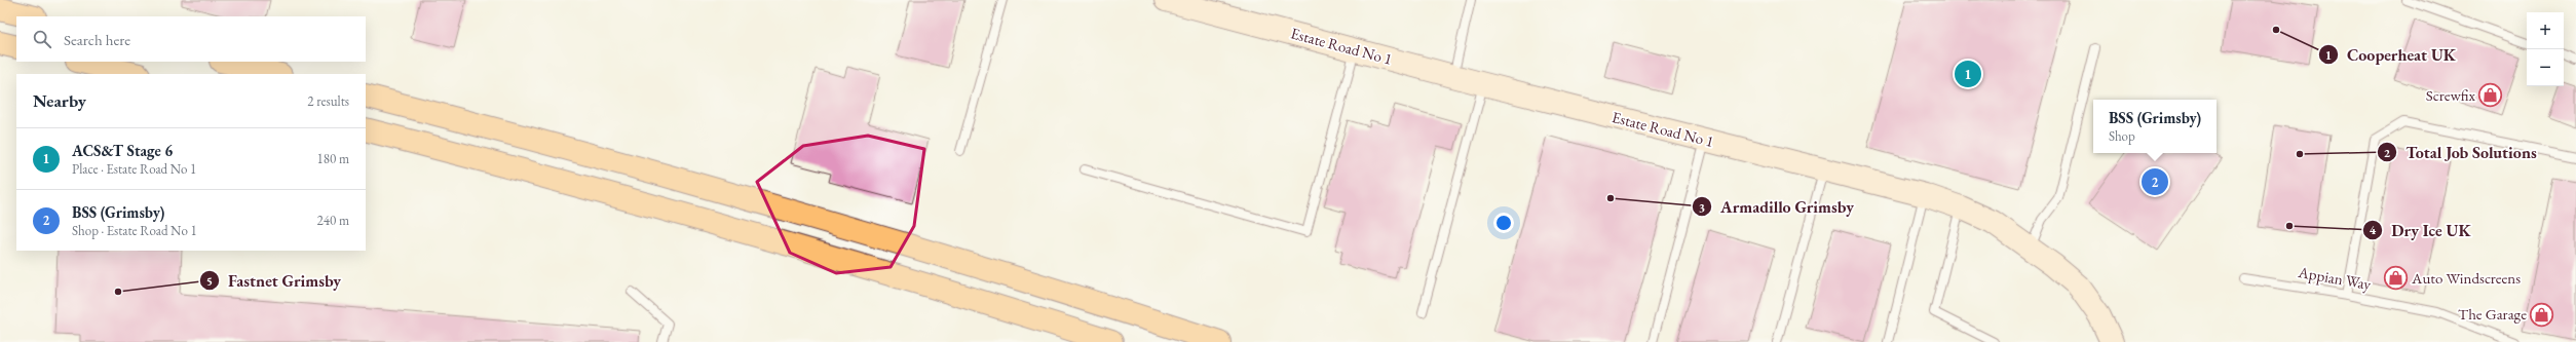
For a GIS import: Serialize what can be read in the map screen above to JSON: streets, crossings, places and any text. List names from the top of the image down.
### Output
{
  "streets": {
    "street": ["Estate Road No 1"],
    "lane": ["Appian Way"]
  },
  "places": {
    "other": [
      "Cooperheat UK",
      "Total Job Solutions",
      "Armadillo Grimsby",
      "Dry Ice UK",
      "Fastnet Grimsby"
    ],
    "shop": ["Screwfix", "Auto Windscreens", "The Garage"]
  },
  "page": {
    "map_buttons": ["+", "−"],
    "search": "Search here",
    "pins": ["1", "2"],
    "heading": ["Nearby", "2 results"],
    "popup": ["BSS (Grimsby)", "Shop"],
    "list": [
      {
        "mark": "1",
        "name": "ACS&T Stage 6",
        "note": "Place · Estate Road No 1",
        "value": "180 m"
      },
      {
        "mark": "2",
        "name": "BSS (Grimsby)",
        "note": "Shop · Estate Road No 1",
        "value": "240 m"
      }
    ]
  }
}
